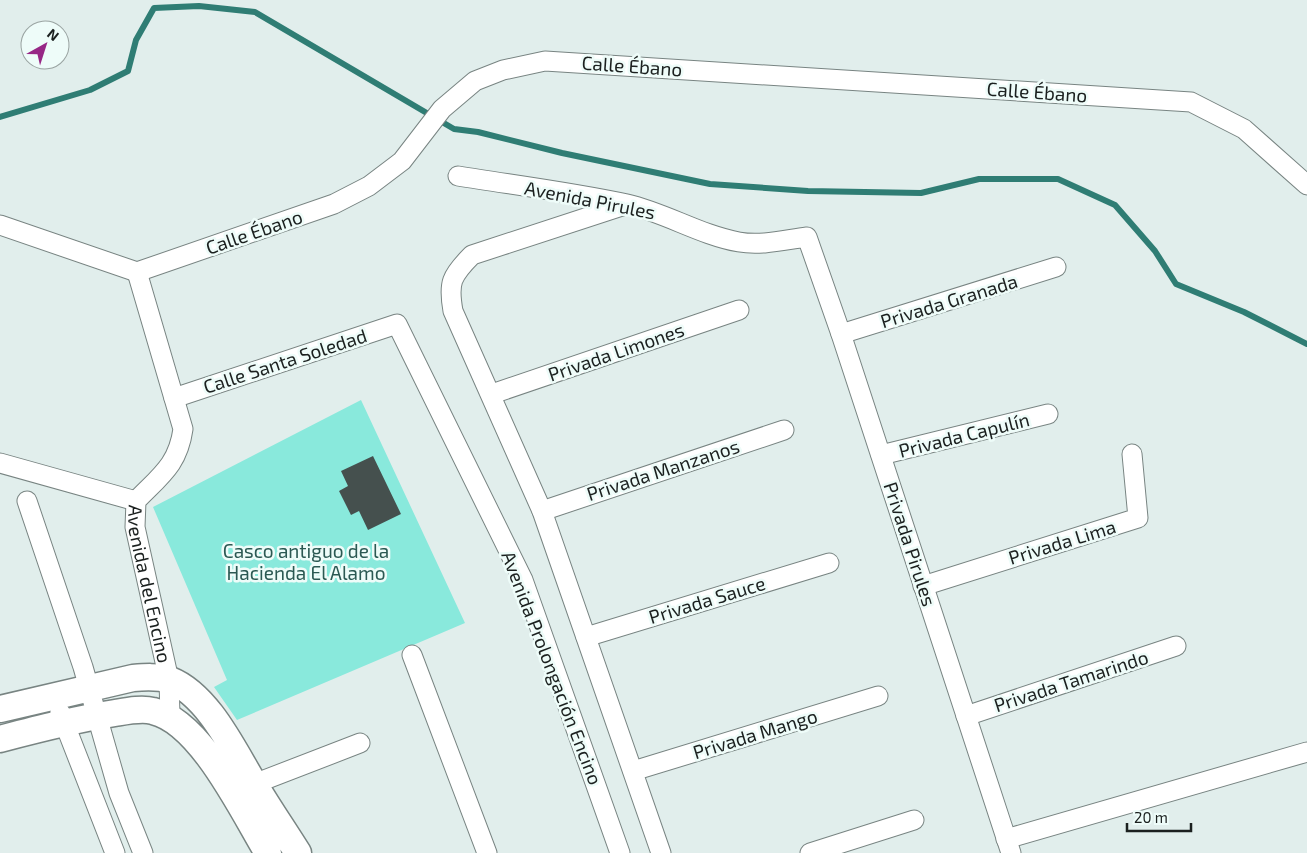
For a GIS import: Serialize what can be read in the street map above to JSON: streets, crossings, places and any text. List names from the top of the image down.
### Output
{
  "streets": {
    "street": [
      "Calle Ébano",
      "Avenida Pirules",
      "Privada Granada",
      "Privada Limones",
      "Calle Santa Soledad",
      "Privada Capulín",
      "Privada Manzanos",
      "Privada Lima",
      "Privada Pirules",
      "Avenida del Encino",
      "Privada Sauce",
      "Avenida Prolongación Encino",
      "Privada Tamarindo",
      "Privada Mango"
    ]
  },
  "crossings": [
    ["Calle Ébano", "Avenida del Encino"],
    ["Avenida Pirules", "Privada Pirules"],
    ["Privada Granada", "Privada Pirules"],
    ["Calle Santa Soledad", "Avenida del Encino"],
    ["Calle Santa Soledad", "Avenida Prolongación Encino"],
    ["Privada Capulín", "Privada Pirules"],
    ["Privada Lima", "Privada Pirules"],
    ["Privada Pirules", "Privada Tamarindo"]
  ],
  "parks": ["Casco antiguo de la Hacienda El Alamo"],
  "scale_bar": "20 m",
  "north": "top right"
}
